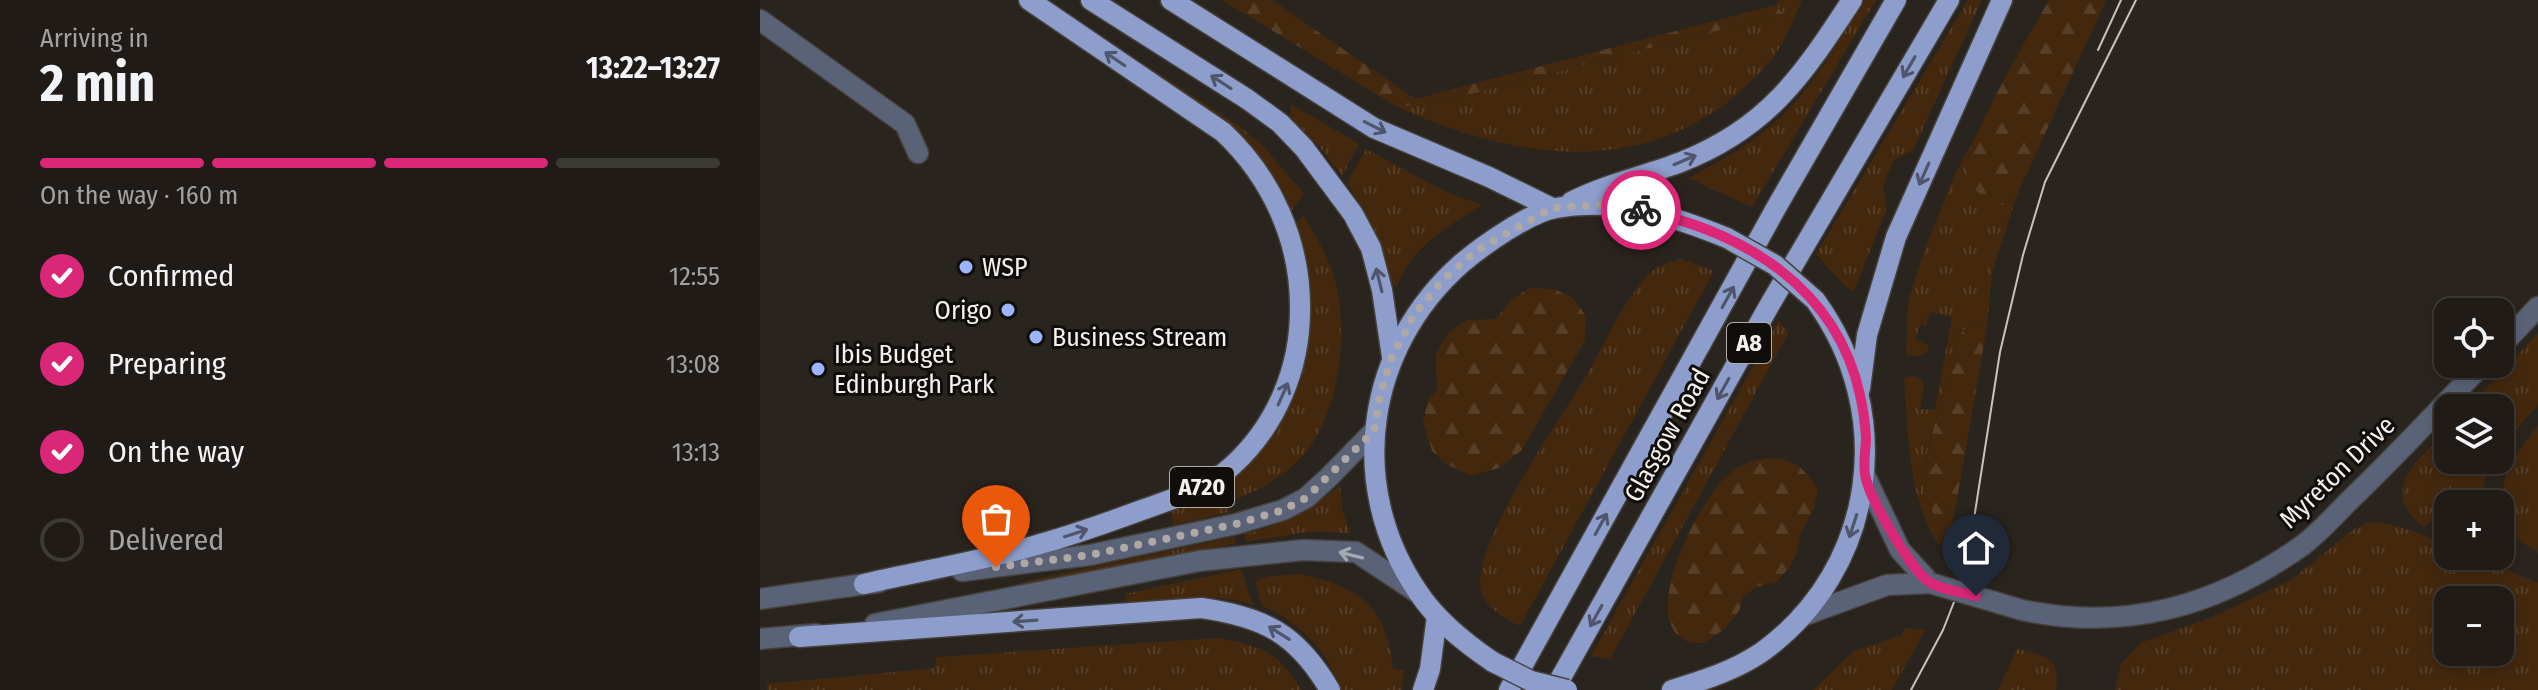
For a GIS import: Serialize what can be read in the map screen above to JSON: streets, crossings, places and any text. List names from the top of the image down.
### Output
{
  "streets": {
    "main road": ["A8", "Glasgow Road", "A720"],
    "street": ["Myreton Drive"]
  },
  "places": [
    "WSP",
    "Origo",
    "Business Stream",
    "Ibis Budget Edinburgh Park"
  ],
  "page": {
    "heading": ["2 min", "Arriving in", "13:22–13:27"],
    "bar": "On the way · 160 m",
    "list": [
      ["Confirmed", "12:55"],
      ["Preparing", "13:08"],
      ["On the way", "13:13"],
      "Delivered"
    ],
    "map_buttons": ["+", "−"]
  }
}
